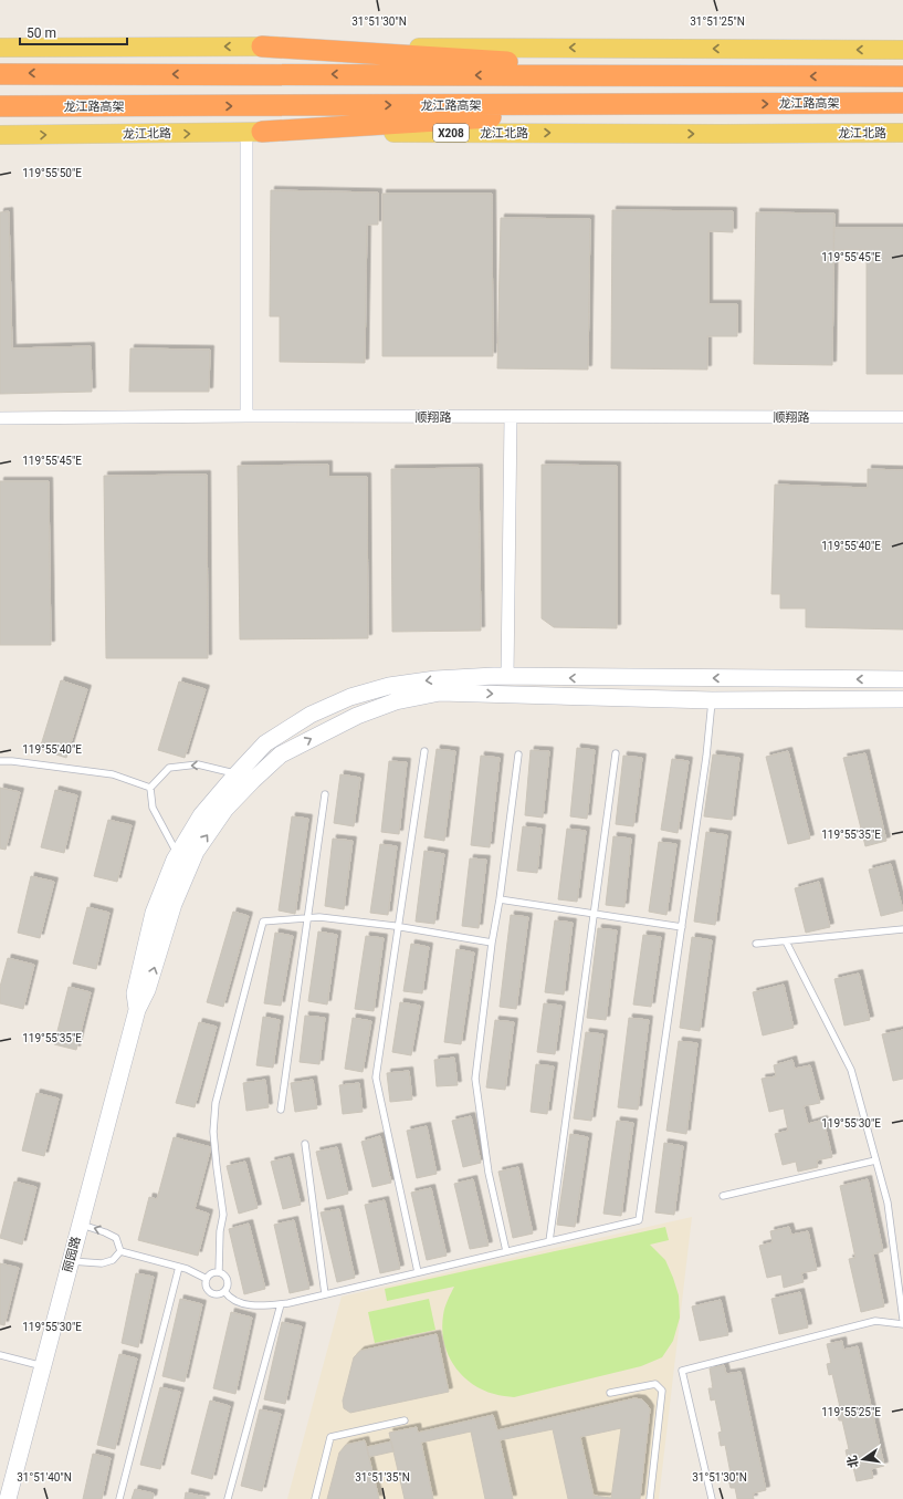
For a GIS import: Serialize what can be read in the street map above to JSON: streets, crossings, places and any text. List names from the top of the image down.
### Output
{
  "streets": {
    "highway": ["龙江路高架"],
    "main road": ["X208", "龙江北路"],
    "street": ["顺翔路", "丽园路"]
  },
  "scale_bar": "50 m",
  "north": "left",
  "coordinates": [
    "31°51'30\"N",
    "31°51'25\"N",
    "119°55'50\"E",
    "119°55'45\"E",
    "119°55'40\"E",
    "119°55'35\"E",
    "119°55'30\"E",
    "119°55'25\"E",
    "31°51'40\"N",
    "31°51'35\"N"
  ]
}
